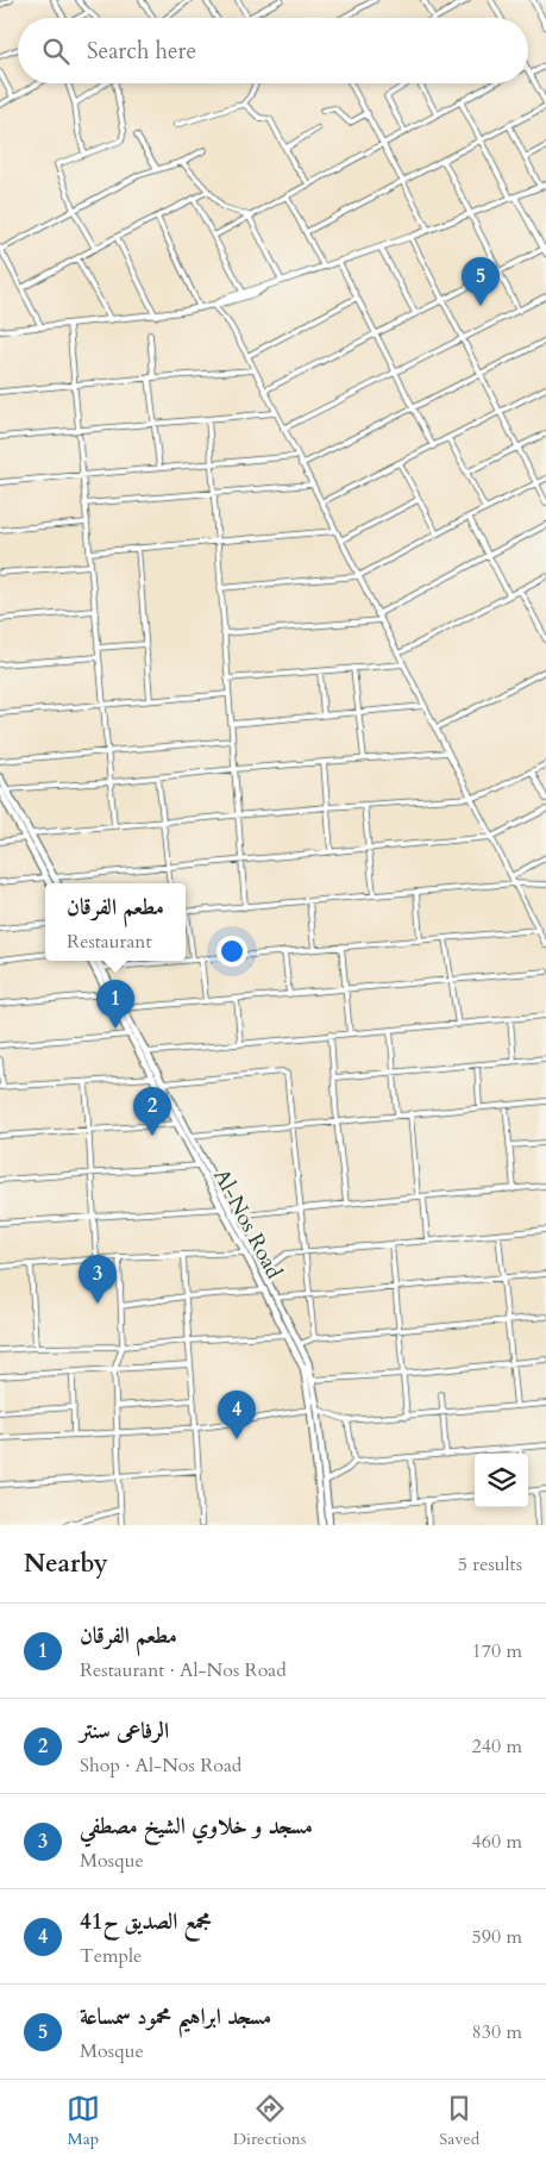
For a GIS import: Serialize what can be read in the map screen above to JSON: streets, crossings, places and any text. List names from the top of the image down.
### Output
{
  "streets": {
    "main road": ["Al-Nos Road"]
  },
  "page": {
    "search": "Search here",
    "pins": [
      "5",
      "1",
      "2",
      "3",
      "4"
    ],
    "popup": ["مطعم الفرقان", "Restaurant"],
    "heading": ["Nearby", "5 results"],
    "list": [
      {
        "mark": "1",
        "name": "مطعم الفرقان",
        "note": "Restaurant · Al-Nos Road",
        "value": "170 m"
      },
      {
        "mark": "2",
        "name": "الرفاعى سنتر",
        "note": "Shop · Al-Nos Road",
        "value": "240 m"
      },
      {
        "mark": "3",
        "name": "مسجد و خلاوي الشيخ مصطفي",
        "note": "Mosque",
        "value": "460 m"
      },
      {
        "mark": "4",
        "name": "مجمع الصديق ح41",
        "note": "Temple",
        "value": "590 m"
      },
      {
        "mark": "5",
        "name": "مسجد ابراهيم محمود سمساعة",
        "note": "Mosque",
        "value": "830 m"
      }
    ],
    "nav": ["Map", "Directions", "Saved"]
  }
}
